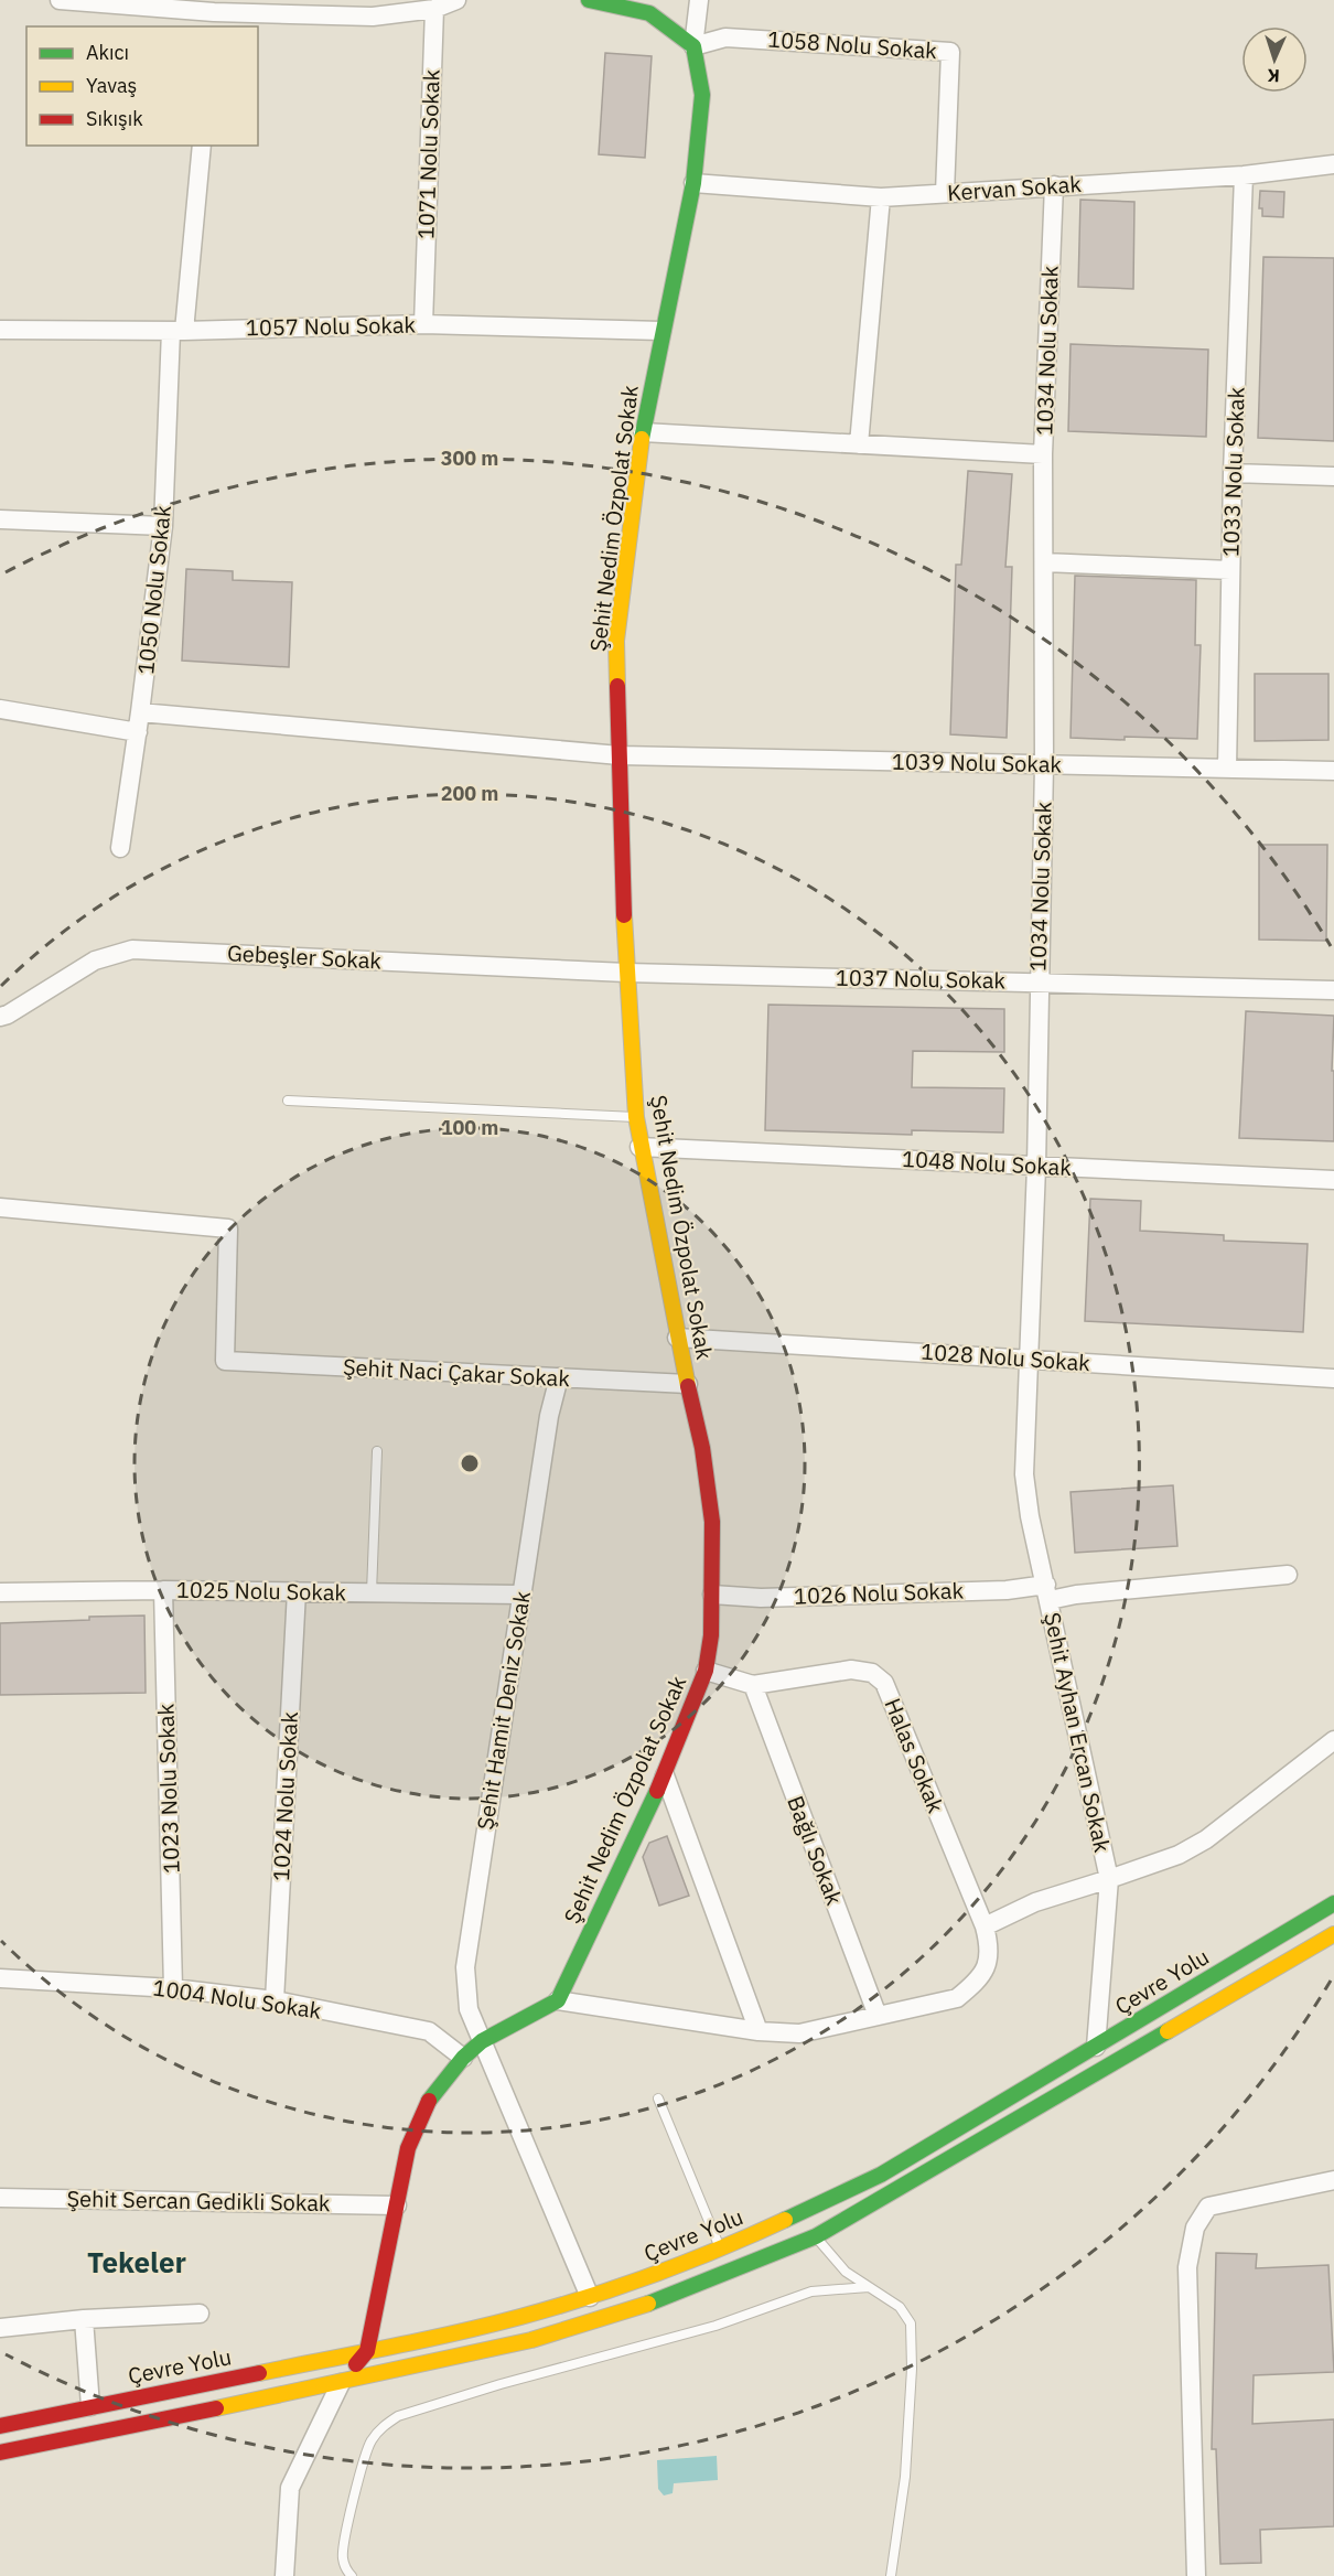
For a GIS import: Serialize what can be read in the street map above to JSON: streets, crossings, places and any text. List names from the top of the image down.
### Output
{
  "streets": {
    "main road": ["Şehit Nedim Özpolat Sokak", "Çevre Yolu"],
    "street": [
      "1058 Nolu Sokak",
      "1071 Nolu Sokak",
      "Kervan Sokak",
      "1057 Nolu Sokak",
      "1034 Nolu Sokak",
      "1033 Nolu Sokak",
      "1050 Nolu Sokak",
      "1039 Nolu Sokak",
      "Gebeşler Sokak",
      "1037 Nolu Sokak",
      "1048 Nolu Sokak",
      "1028 Nolu Sokak",
      "Şehit Naci Çakar Sokak",
      "1025 Nolu Sokak",
      "1026 Nolu Sokak",
      "Şehit Hamit Deniz Sokak",
      "Şehit Ayhan Ercan Sokak",
      "Halas Sokak",
      "1023 Nolu Sokak",
      "1024 Nolu Sokak",
      "Bağlı Sokak",
      "1004 Nolu Sokak",
      "Şehit Sercan Gedikli Sokak"
    ]
  },
  "crossings": [
    ["1058 Nolu Sokak", "Kervan Sokak"],
    ["1058 Nolu Sokak", "Şehit Nedim Özpolat Sokak"],
    ["1071 Nolu Sokak", "1057 Nolu Sokak"],
    ["Kervan Sokak", "1034 Nolu Sokak"],
    ["Kervan Sokak", "1033 Nolu Sokak"],
    ["Kervan Sokak", "Şehit Nedim Özpolat Sokak"],
    ["1057 Nolu Sokak", "Şehit Nedim Özpolat Sokak"],
    ["1057 Nolu Sokak", "1050 Nolu Sokak"],
    ["1034 Nolu Sokak", "1039 Nolu Sokak"],
    ["1034 Nolu Sokak", "1037 Nolu Sokak"],
    ["1034 Nolu Sokak", "1048 Nolu Sokak"],
    ["1034 Nolu Sokak", "1028 Nolu Sokak"],
    ["1034 Nolu Sokak", "1026 Nolu Sokak"],
    ["1034 Nolu Sokak", "Şehit Ayhan Ercan Sokak"],
    ["1033 Nolu Sokak", "1039 Nolu Sokak"],
    ["Şehit Nedim Özpolat Sokak", "1039 Nolu Sokak"],
    ["Şehit Nedim Özpolat Sokak", "Gebeşler Sokak"],
    ["Şehit Nedim Özpolat Sokak", "1037 Nolu Sokak"],
    ["Şehit Nedim Özpolat Sokak", "1048 Nolu Sokak"],
    ["Şehit Nedim Özpolat Sokak", "1028 Nolu Sokak"],
    ["Şehit Nedim Özpolat Sokak", "Şehit Naci Çakar Sokak"],
    ["Şehit Nedim Özpolat Sokak", "1026 Nolu Sokak"],
    ["Şehit Nedim Özpolat Sokak", "Halas Sokak"],
    ["1050 Nolu Sokak", "1039 Nolu Sokak"],
    ["Gebeşler Sokak", "1037 Nolu Sokak"],
    ["Şehit Naci Çakar Sokak", "Şehit Hamit Deniz Sokak"],
    ["1025 Nolu Sokak", "Şehit Hamit Deniz Sokak"],
    ["1025 Nolu Sokak", "1023 Nolu Sokak"],
    ["1025 Nolu Sokak", "1024 Nolu Sokak"],
    ["1026 Nolu Sokak", "Şehit Ayhan Ercan Sokak"],
    ["Şehit Hamit Deniz Sokak", "Çevre Yolu"],
    ["Şehit Ayhan Ercan Sokak", "Çevre Yolu"],
    ["Halas Sokak", "Bağlı Sokak"],
    ["1023 Nolu Sokak", "1004 Nolu Sokak"],
    ["1024 Nolu Sokak", "1004 Nolu Sokak"]
  ],
  "districts": ["Tekeler"],
  "legend": ["Akıcı", "Yavaş", "Sıkışık"],
  "north": "bottom",
  "rings": ["300 m", "200 m", "100 m"]
}
